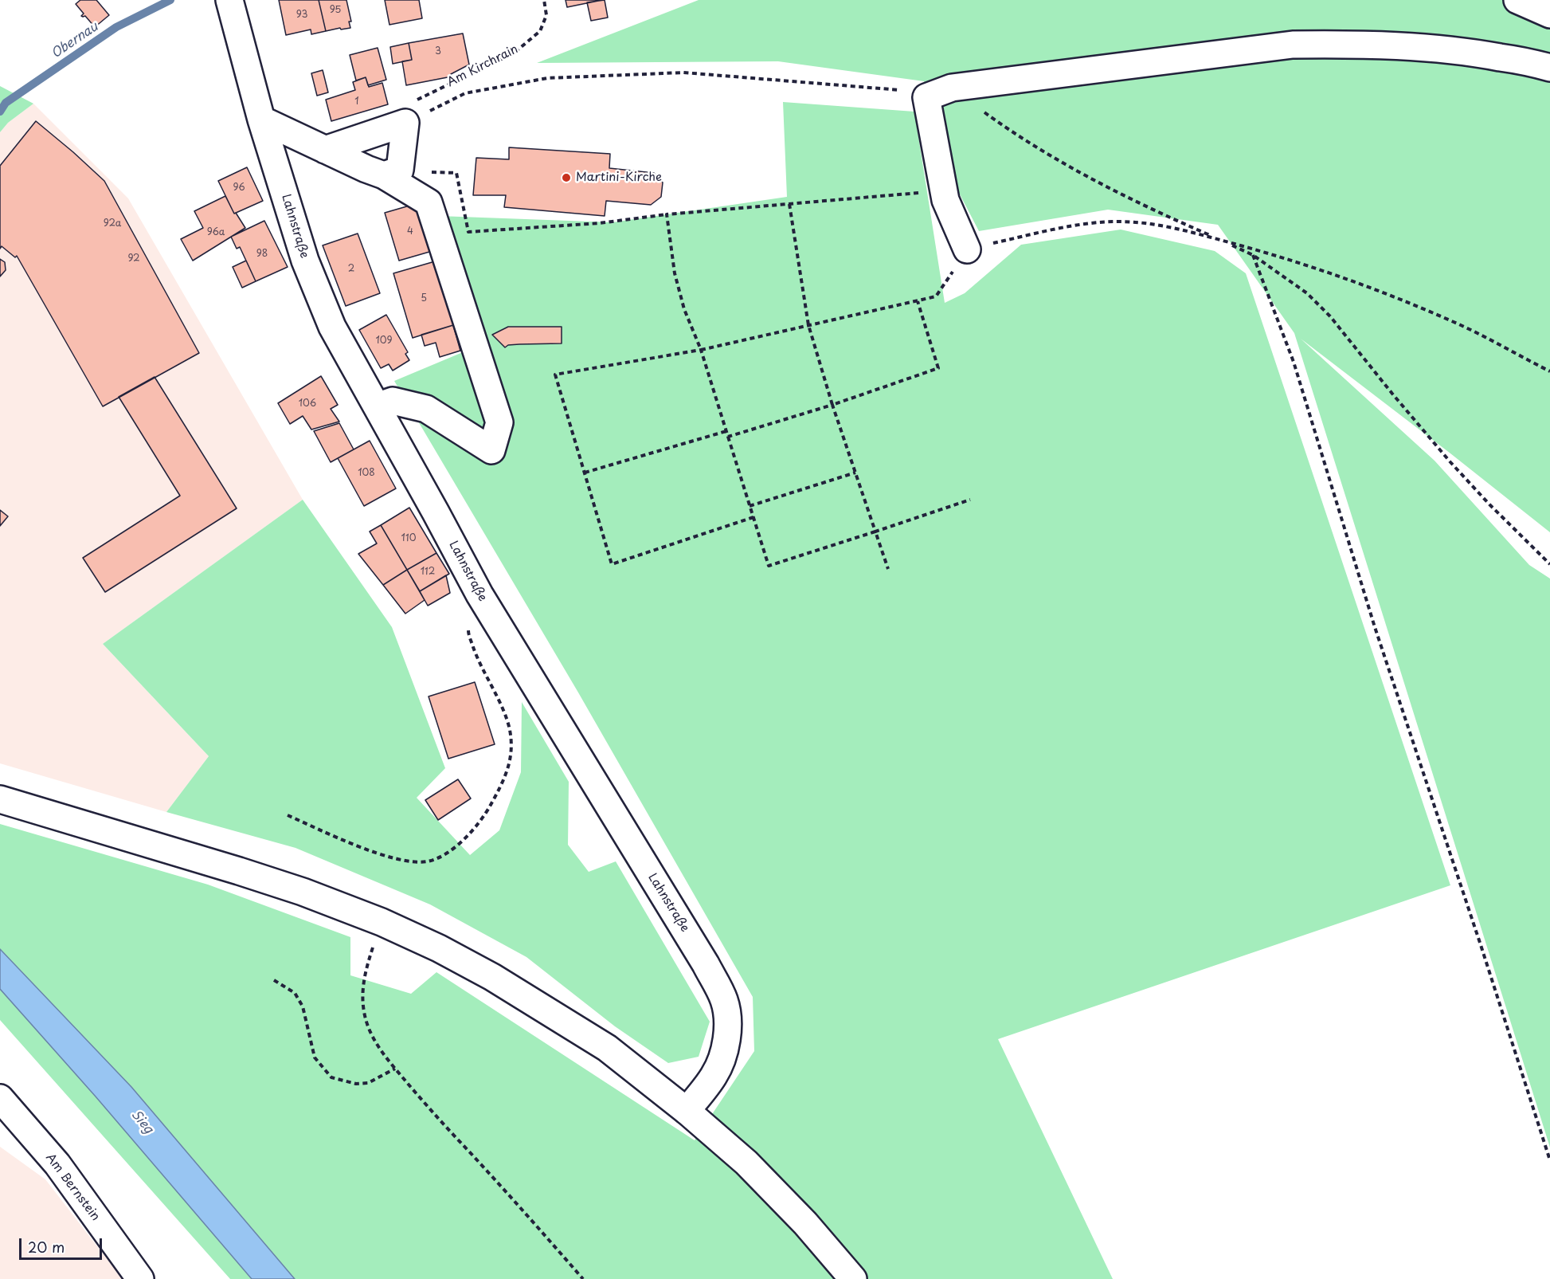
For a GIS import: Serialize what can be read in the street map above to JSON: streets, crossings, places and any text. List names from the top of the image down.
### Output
{
  "streets": {
    "street": ["Lahnstraße", "Am Bernstein"],
    "path": ["Am Kirchrain"]
  },
  "water": ["Obernau", "Sieg"],
  "places": ["Martini-Kirche"],
  "house_numbers": [
    "95",
    "93",
    "3",
    "1",
    "96",
    "92a",
    "4",
    "96a",
    "98",
    "92",
    "2",
    "5",
    "109",
    "106",
    "108",
    "110",
    "112"
  ],
  "scale_bar": "20 m"
}
